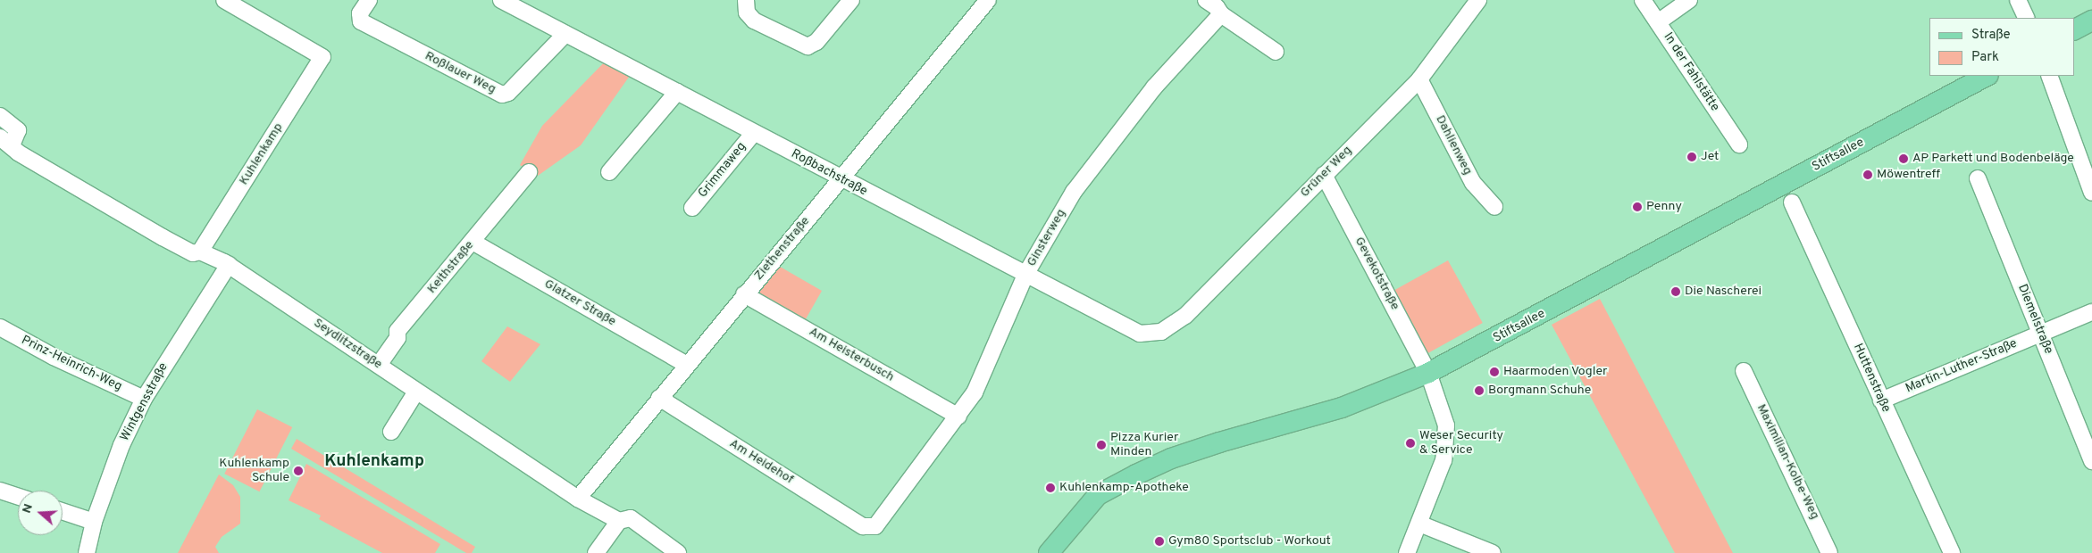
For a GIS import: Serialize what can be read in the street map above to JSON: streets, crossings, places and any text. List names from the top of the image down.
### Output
{
  "streets": {
    "main road": ["Stiftsallee"],
    "street": [
      "In der Fahlstätte",
      "Roßlauer Weg",
      "Dahlienweg",
      "Kuhlenkamp",
      "Grimmaweg",
      "Grüner Weg",
      "Roßbachstraße",
      "Ginsterweg",
      "Ziethenstraße",
      "Keithstraße",
      "Gevekotstraße",
      "Glatzer Straße",
      "Diemelstraße",
      "Seydlitzstraße",
      "Am Heisterbusch",
      "Prinz-Heinrich-Weg",
      "Martin-Luther-Straße",
      "Huttenstraße",
      "Wintgensstraße",
      "Am Heidehof",
      "Maximilian-Kolbe-Weg"
    ]
  },
  "crossings": [
    ["Roßlauer Weg", "Roßbachstraße"],
    ["Dahlienweg", "Grüner Weg"],
    ["Kuhlenkamp", "Seydlitzstraße"],
    ["Stiftsallee", "Gevekotstraße"],
    ["Grimmaweg", "Roßbachstraße"],
    ["Grüner Weg", "Roßbachstraße"],
    ["Grüner Weg", "Gevekotstraße"],
    ["Roßbachstraße", "Ginsterweg"],
    ["Roßbachstraße", "Ziethenstraße"],
    ["Ginsterweg", "Am Heisterbusch"],
    ["Ginsterweg", "Am Heidehof"],
    ["Ziethenstraße", "Glatzer Straße"],
    ["Ziethenstraße", "Seydlitzstraße"],
    ["Ziethenstraße", "Am Heisterbusch"],
    ["Ziethenstraße", "Am Heidehof"],
    ["Keithstraße", "Glatzer Straße"],
    ["Keithstraße", "Seydlitzstraße"],
    ["Diemelstraße", "Martin-Luther-Straße"],
    ["Seydlitzstraße", "Wintgensstraße"],
    ["Prinz-Heinrich-Weg", "Wintgensstraße"],
    ["Martin-Luther-Straße", "Huttenstraße"]
  ],
  "districts": ["Kuhlenkamp"],
  "places": [
    "Jet",
    "AP Parkett und Bodenbeläge",
    "Möwentreff",
    "Penny",
    "Die Nascherei",
    "Haarmoden Vogler",
    "Borgmann Schuhe",
    "Weser Security & Service",
    "Pizza Kurier Minden",
    "Kuhlenkamp Schule",
    "Kuhlenkamp-Apotheke",
    "Gym80 Sportsclub - Workout"
  ],
  "legend": ["Straße", "Park"],
  "north": "left"
}
